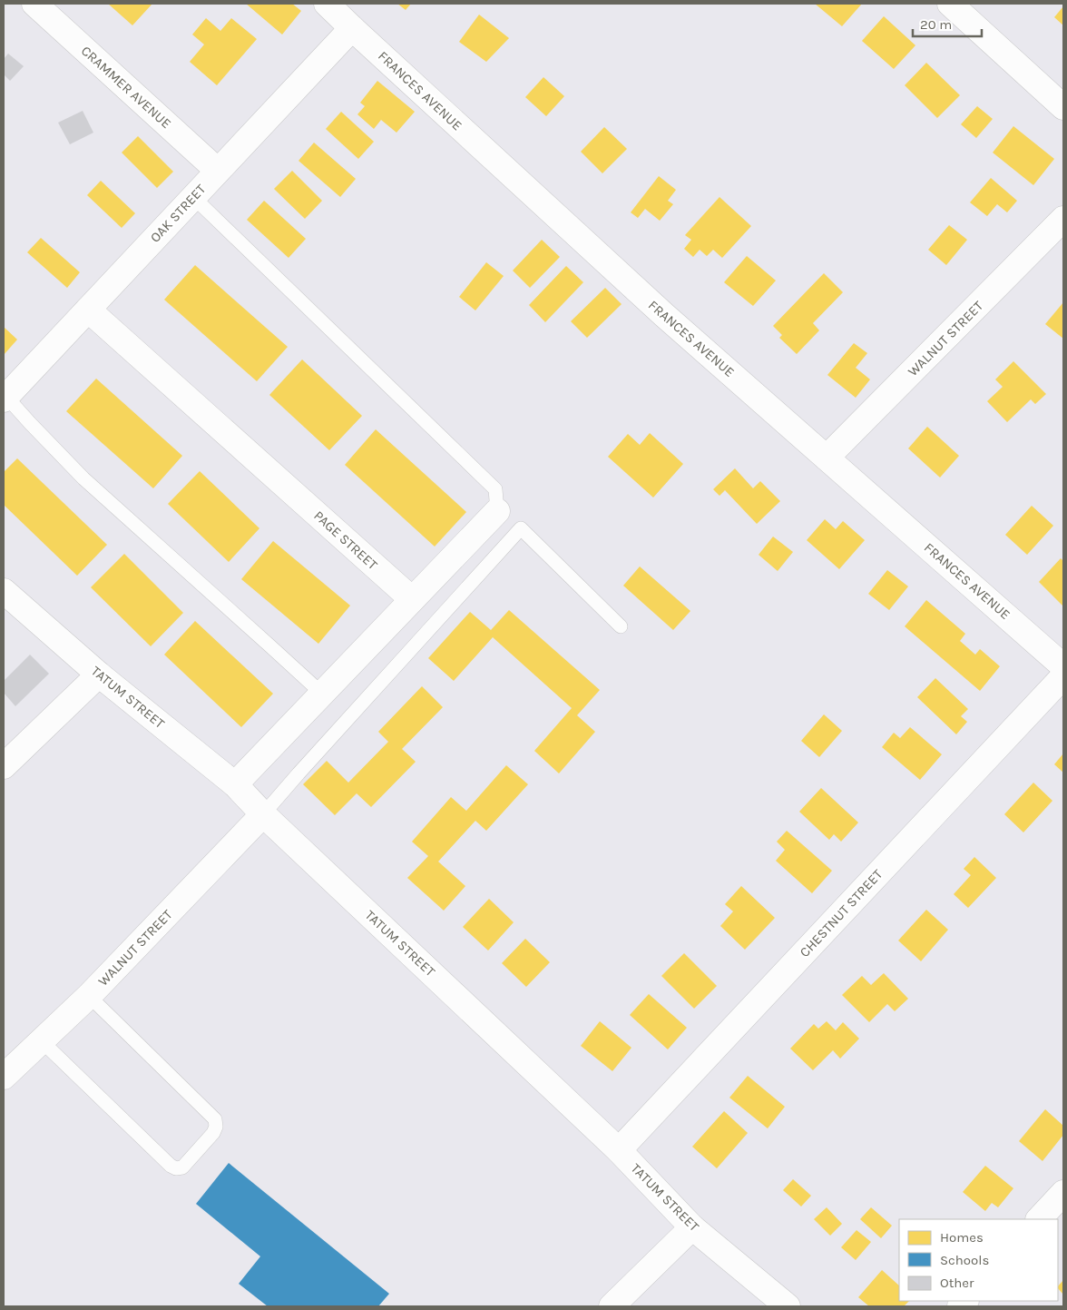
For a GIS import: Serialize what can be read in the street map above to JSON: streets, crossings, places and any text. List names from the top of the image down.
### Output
{
  "streets": {
    "street": [
      "CRAMMER AVENUE",
      "FRANCES AVENUE",
      "OAK STREET",
      "WALNUT STREET",
      "PAGE STREET",
      "TATUM STREET",
      "CHESTNUT STREET"
    ]
  },
  "crossings": [
    ["CRAMMER AVENUE", "OAK STREET"],
    ["FRANCES AVENUE", "OAK STREET"],
    ["FRANCES AVENUE", "WALNUT STREET"],
    ["OAK STREET", "PAGE STREET"],
    ["WALNUT STREET", "TATUM STREET"],
    ["TATUM STREET", "CHESTNUT STREET"]
  ],
  "legend": ["Homes", "Schools", "Other"],
  "scale_bar": "20 m"
}
